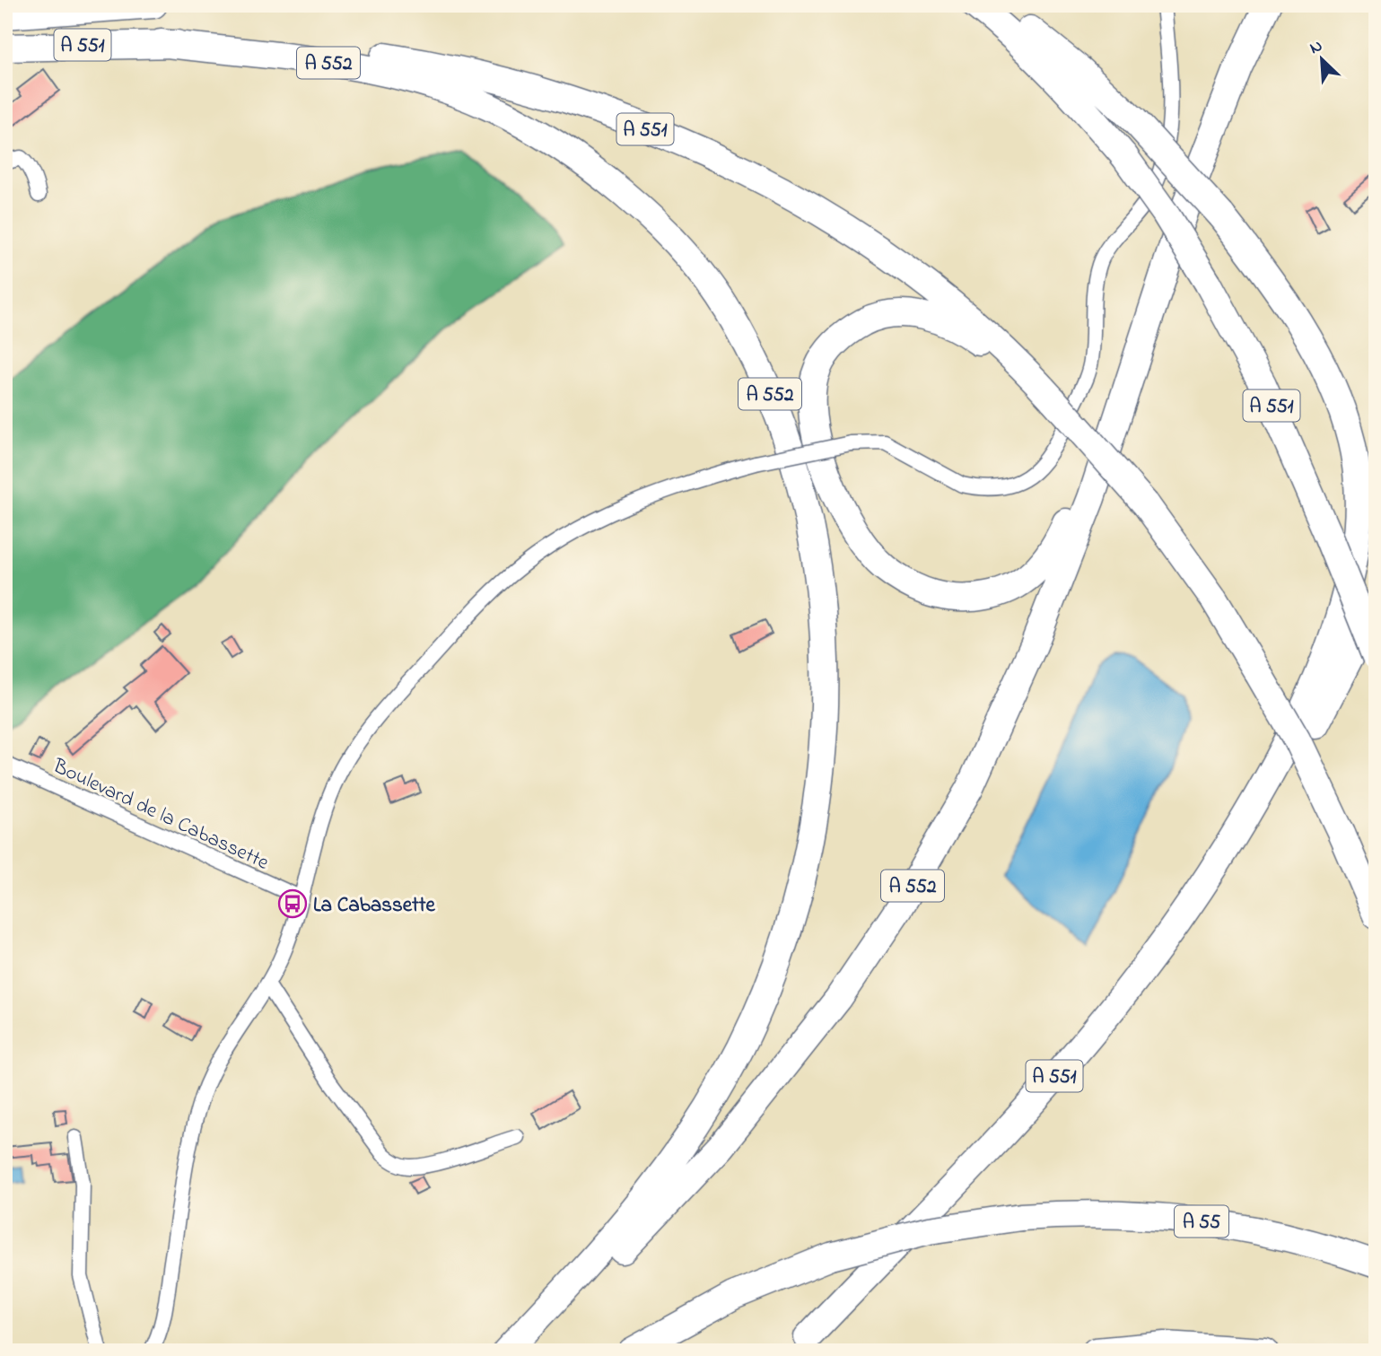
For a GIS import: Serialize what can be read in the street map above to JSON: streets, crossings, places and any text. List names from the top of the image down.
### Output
{
  "streets": {
    "highway": ["A 551", "A 552", "A 55"],
    "street": ["Boulevard de la Cabassette"]
  },
  "crossings": [
    ["A 551", "A 552"]
  ],
  "places": {
    "bus stop": ["La Cabassette"]
  },
  "north": "top left"
}
